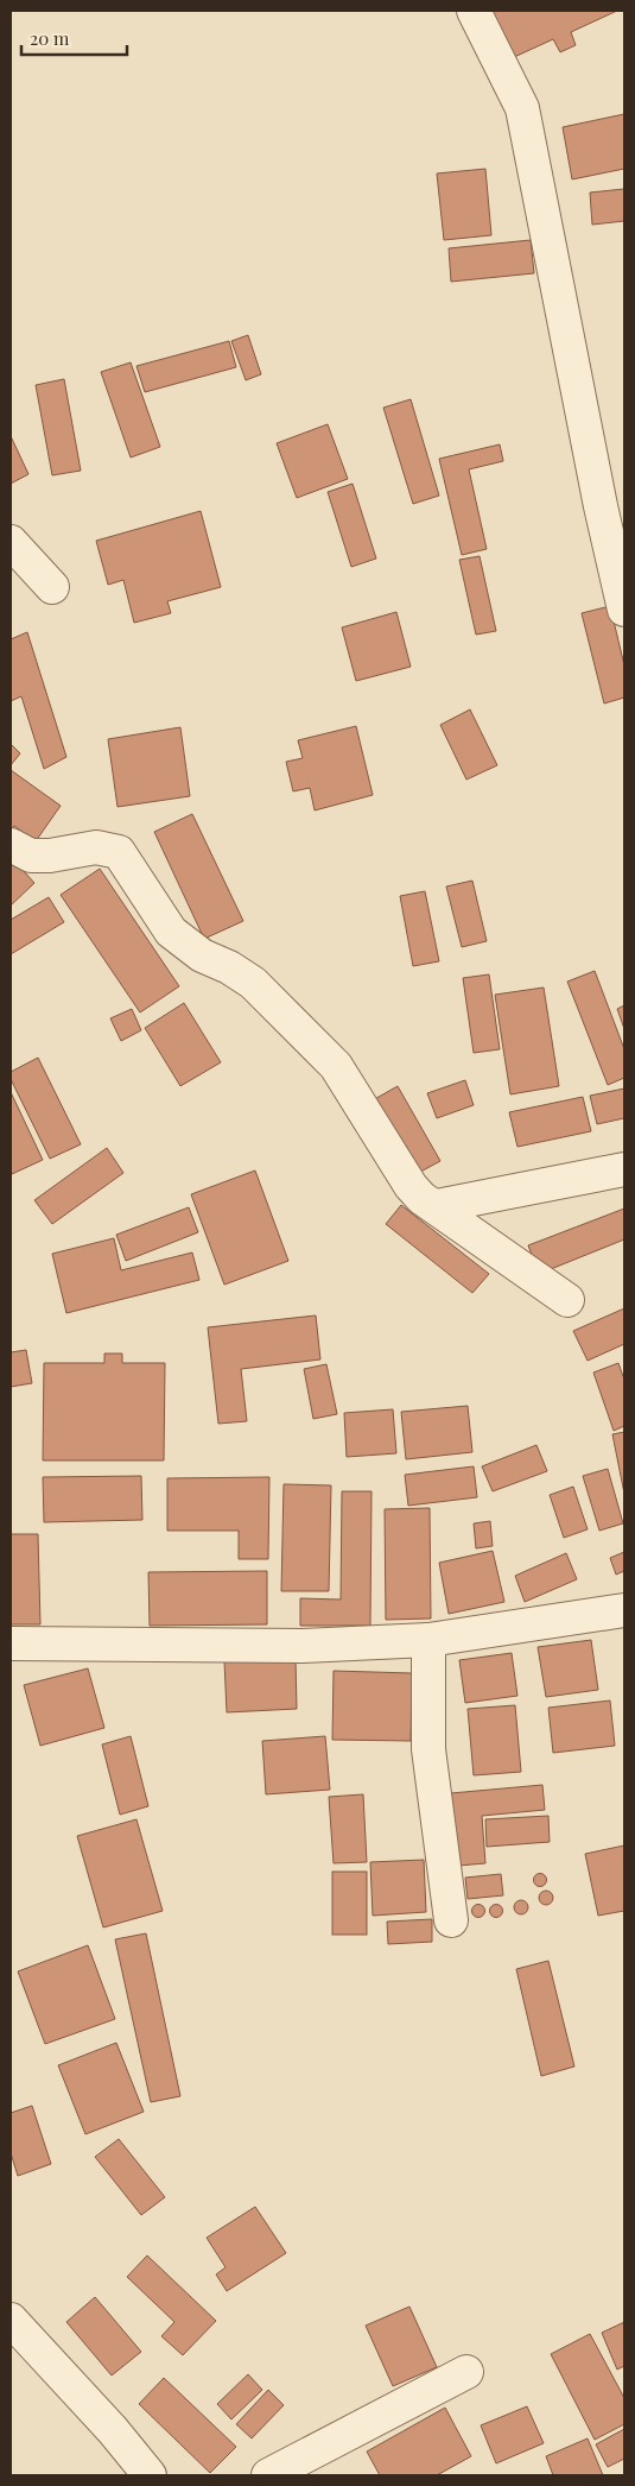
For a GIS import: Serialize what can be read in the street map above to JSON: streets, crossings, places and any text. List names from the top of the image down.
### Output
{
  "scale_bar": "20 m"
}
